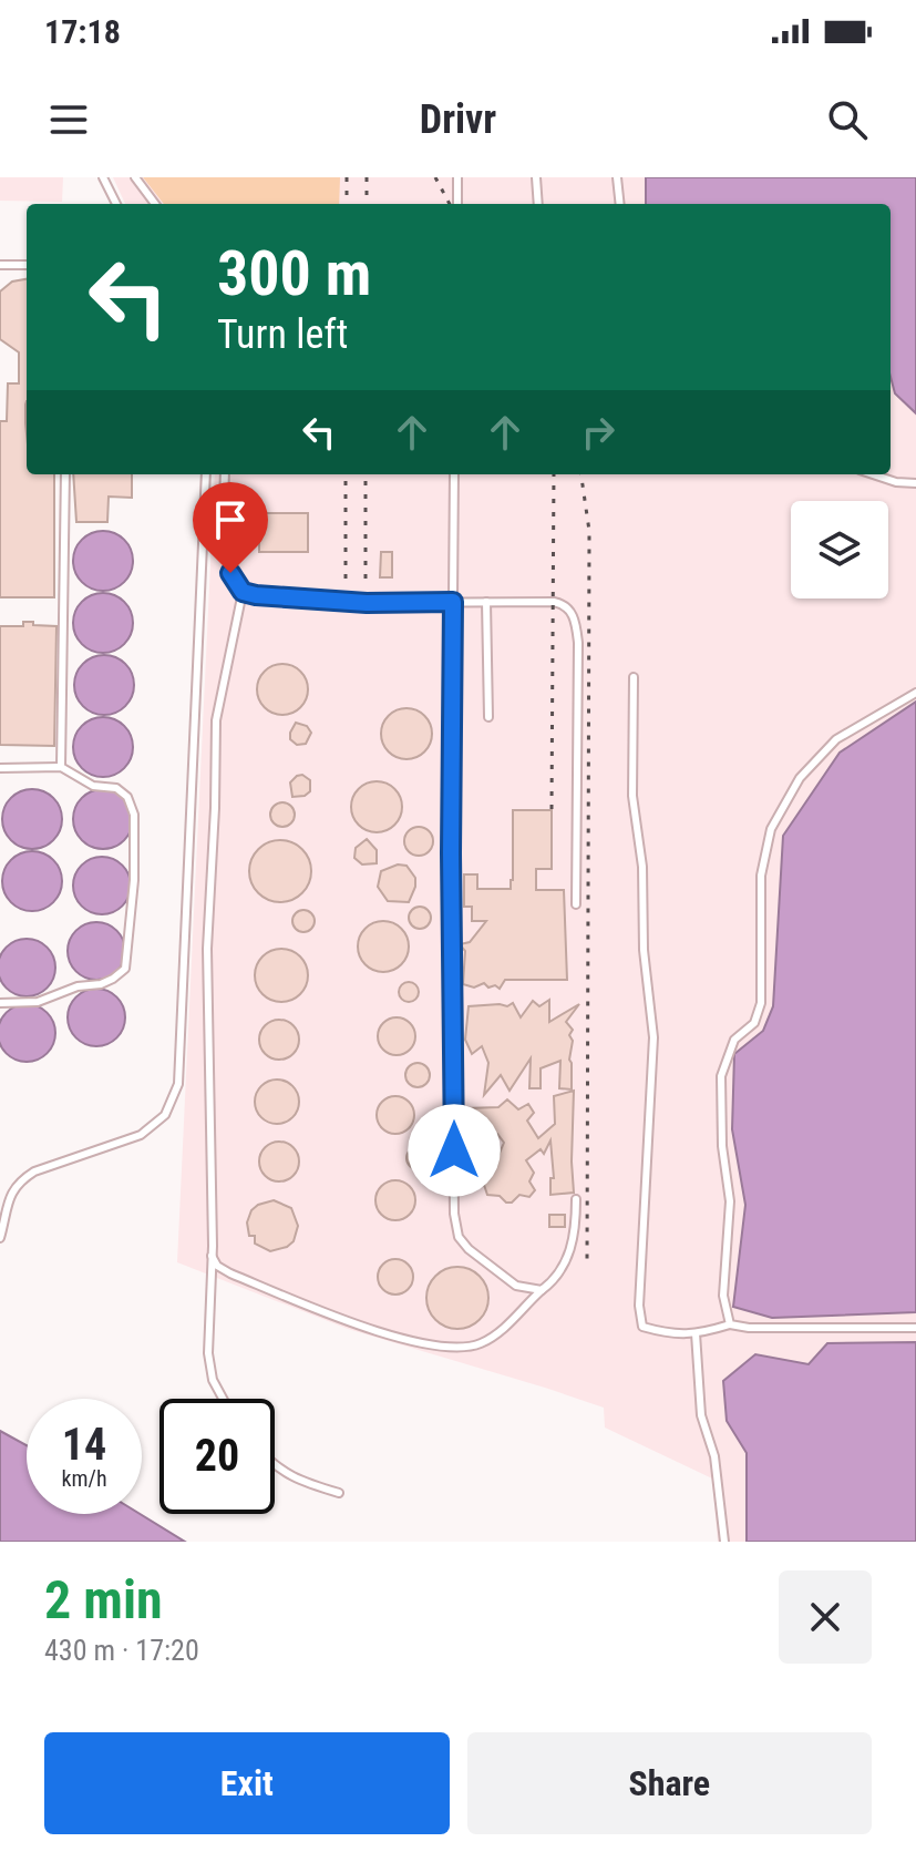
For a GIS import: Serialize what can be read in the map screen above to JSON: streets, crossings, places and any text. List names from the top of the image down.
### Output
{
  "page": {
    "status": "17:18",
    "header": "Drivr",
    "turn": ["300 m", "Turn left"],
    "speed": "14 km/h",
    "limit": "20",
    "heading": ["2 min", "430 m · 17:20"],
    "buttons": ["Exit", "Share"]
  }
}
